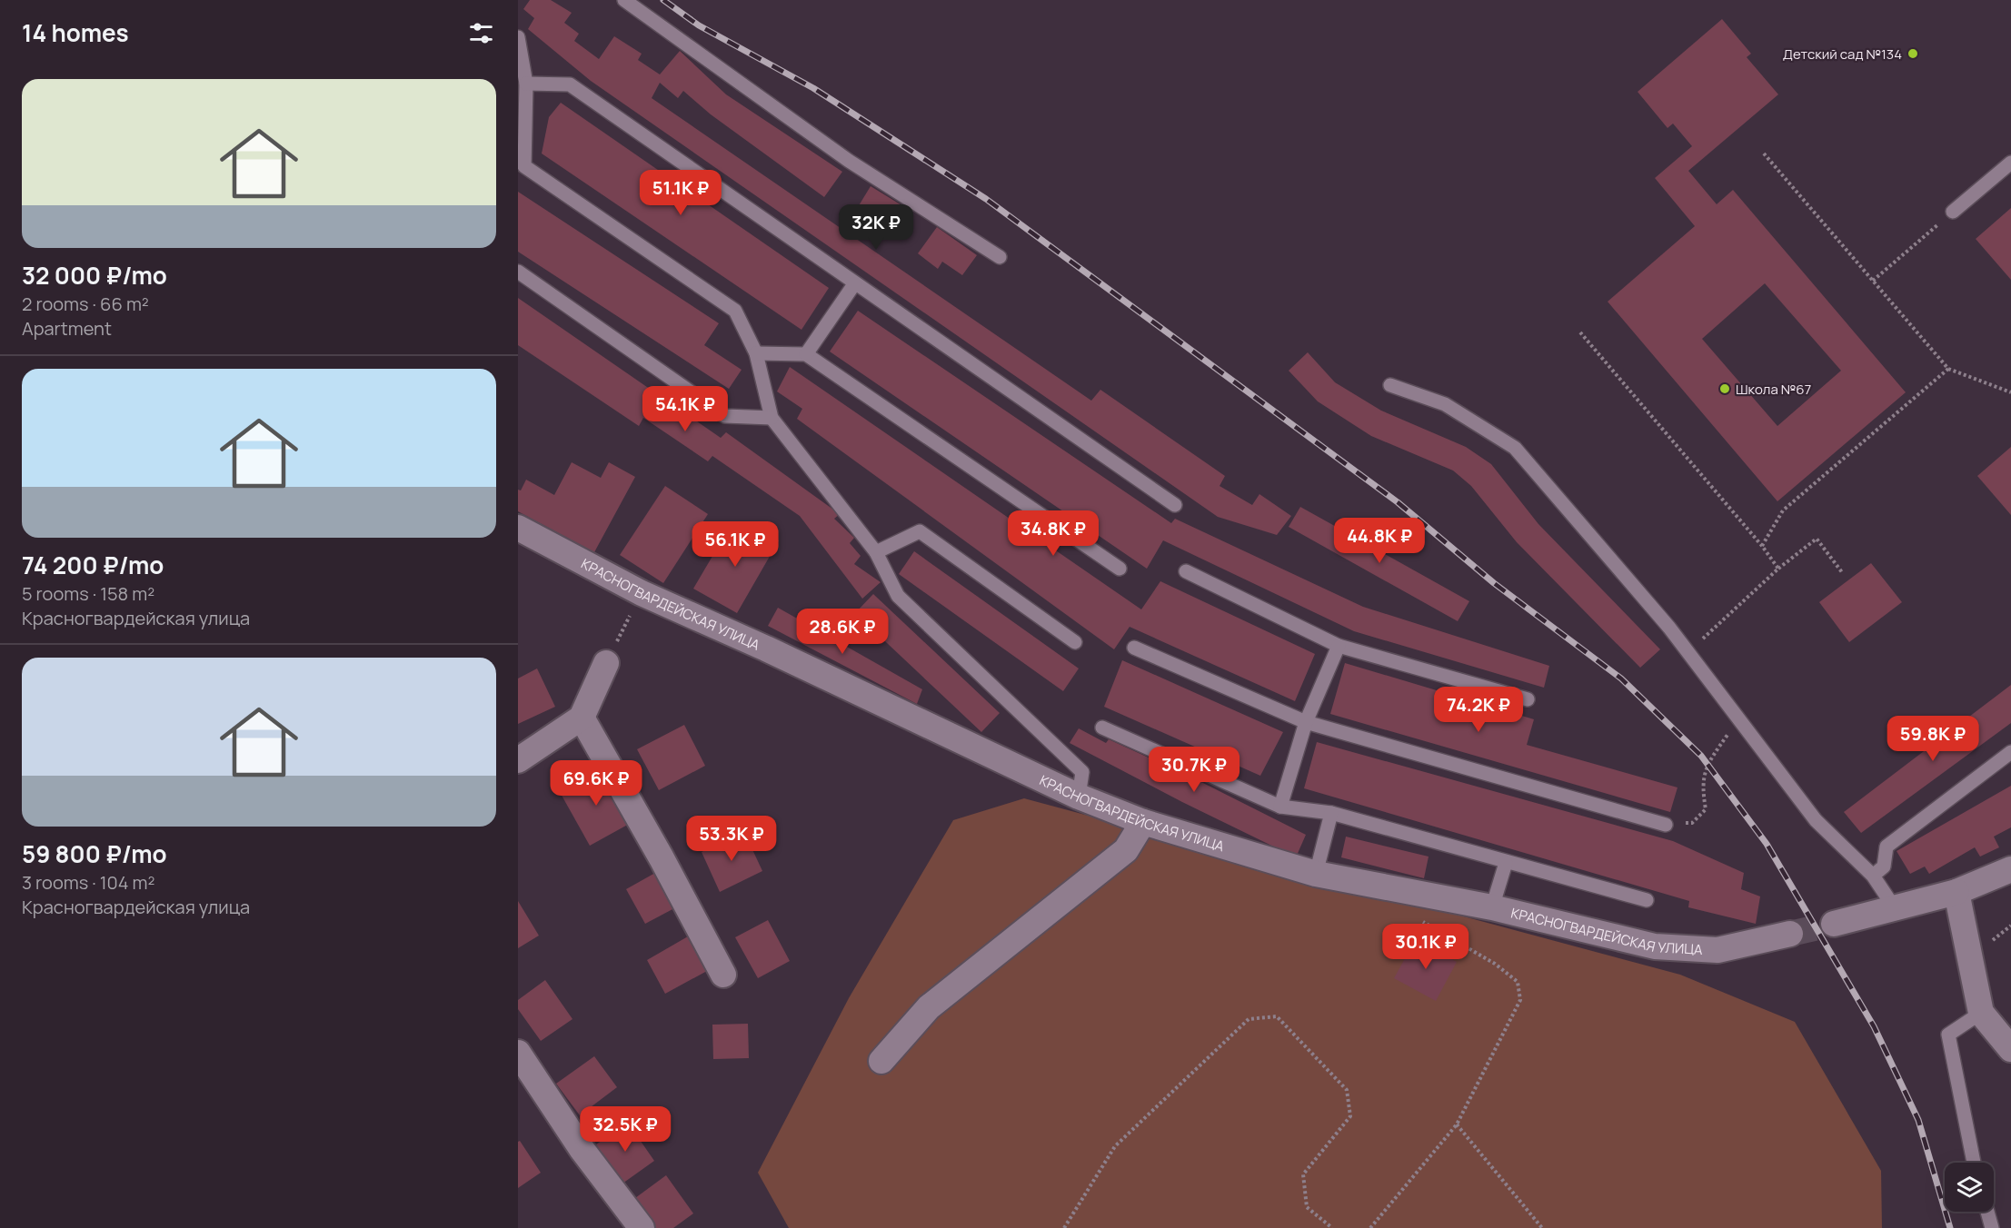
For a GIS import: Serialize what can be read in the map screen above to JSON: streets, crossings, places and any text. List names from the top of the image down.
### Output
{
  "streets": {
    "street": ["КРАСНОГВАРДЕЙСКАЯ УЛИЦА"]
  },
  "places": ["Детский сад №134", "Школа №67"],
  "page": {
    "heading": "14 homes",
    "list": [
      {
        "name": "32 000 ₽/mo",
        "note": "2 rooms · 66 m² · Apartment"
      },
      {
        "name": "74 200 ₽/mo",
        "note": "5 rooms · 158 m² · Красногвардейская улица"
      },
      {
        "name": "59 800 ₽/mo",
        "note": "3 rooms · 104 m² · Красногвардейская улица"
      }
    ],
    "price": [
      "51.1K ₽",
      "32K ₽",
      "54.1K ₽",
      "34.8K ₽",
      "44.8K ₽",
      "56.1K ₽",
      "28.6K ₽",
      "74.2K ₽",
      "59.8K ₽",
      "30.7K ₽",
      "69.6K ₽",
      "53.3K ₽",
      "30.1K ₽",
      "32.5K ₽"
    ]
  }
}
